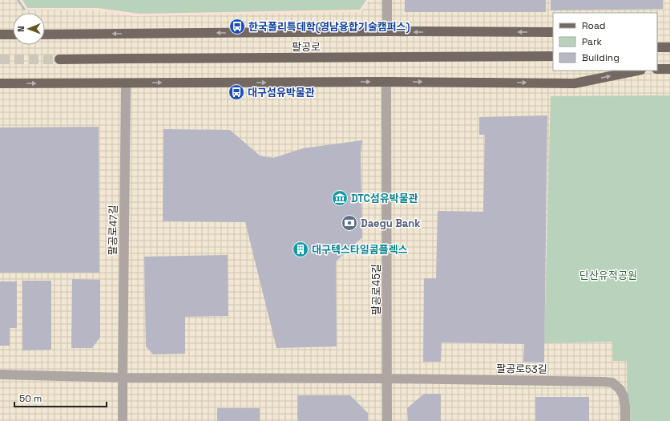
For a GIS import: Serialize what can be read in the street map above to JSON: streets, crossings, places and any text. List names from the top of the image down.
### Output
{
  "streets": {
    "main road": ["팔공로"],
    "street": ["팔공로47길", "팔공로45길", "팔공로53길"]
  },
  "crossings": [
    ["팔공로47길", "팔공로53길"],
    ["팔공로45길", "팔공로53길"]
  ],
  "parks": ["단산유적공원"],
  "places": {
    "bus stop": ["한국폴리특데학(영남융합기술캠퍼스)", "대구섬유박물관"],
    "museum": ["DTC섬유박물관"],
    "bank": ["Daegu Bank"],
    "building": ["대구텍스타일콤플렉스"]
  },
  "legend": ["Road", "Park", "Building"],
  "scale_bar": "50 m",
  "north": "left"
}
